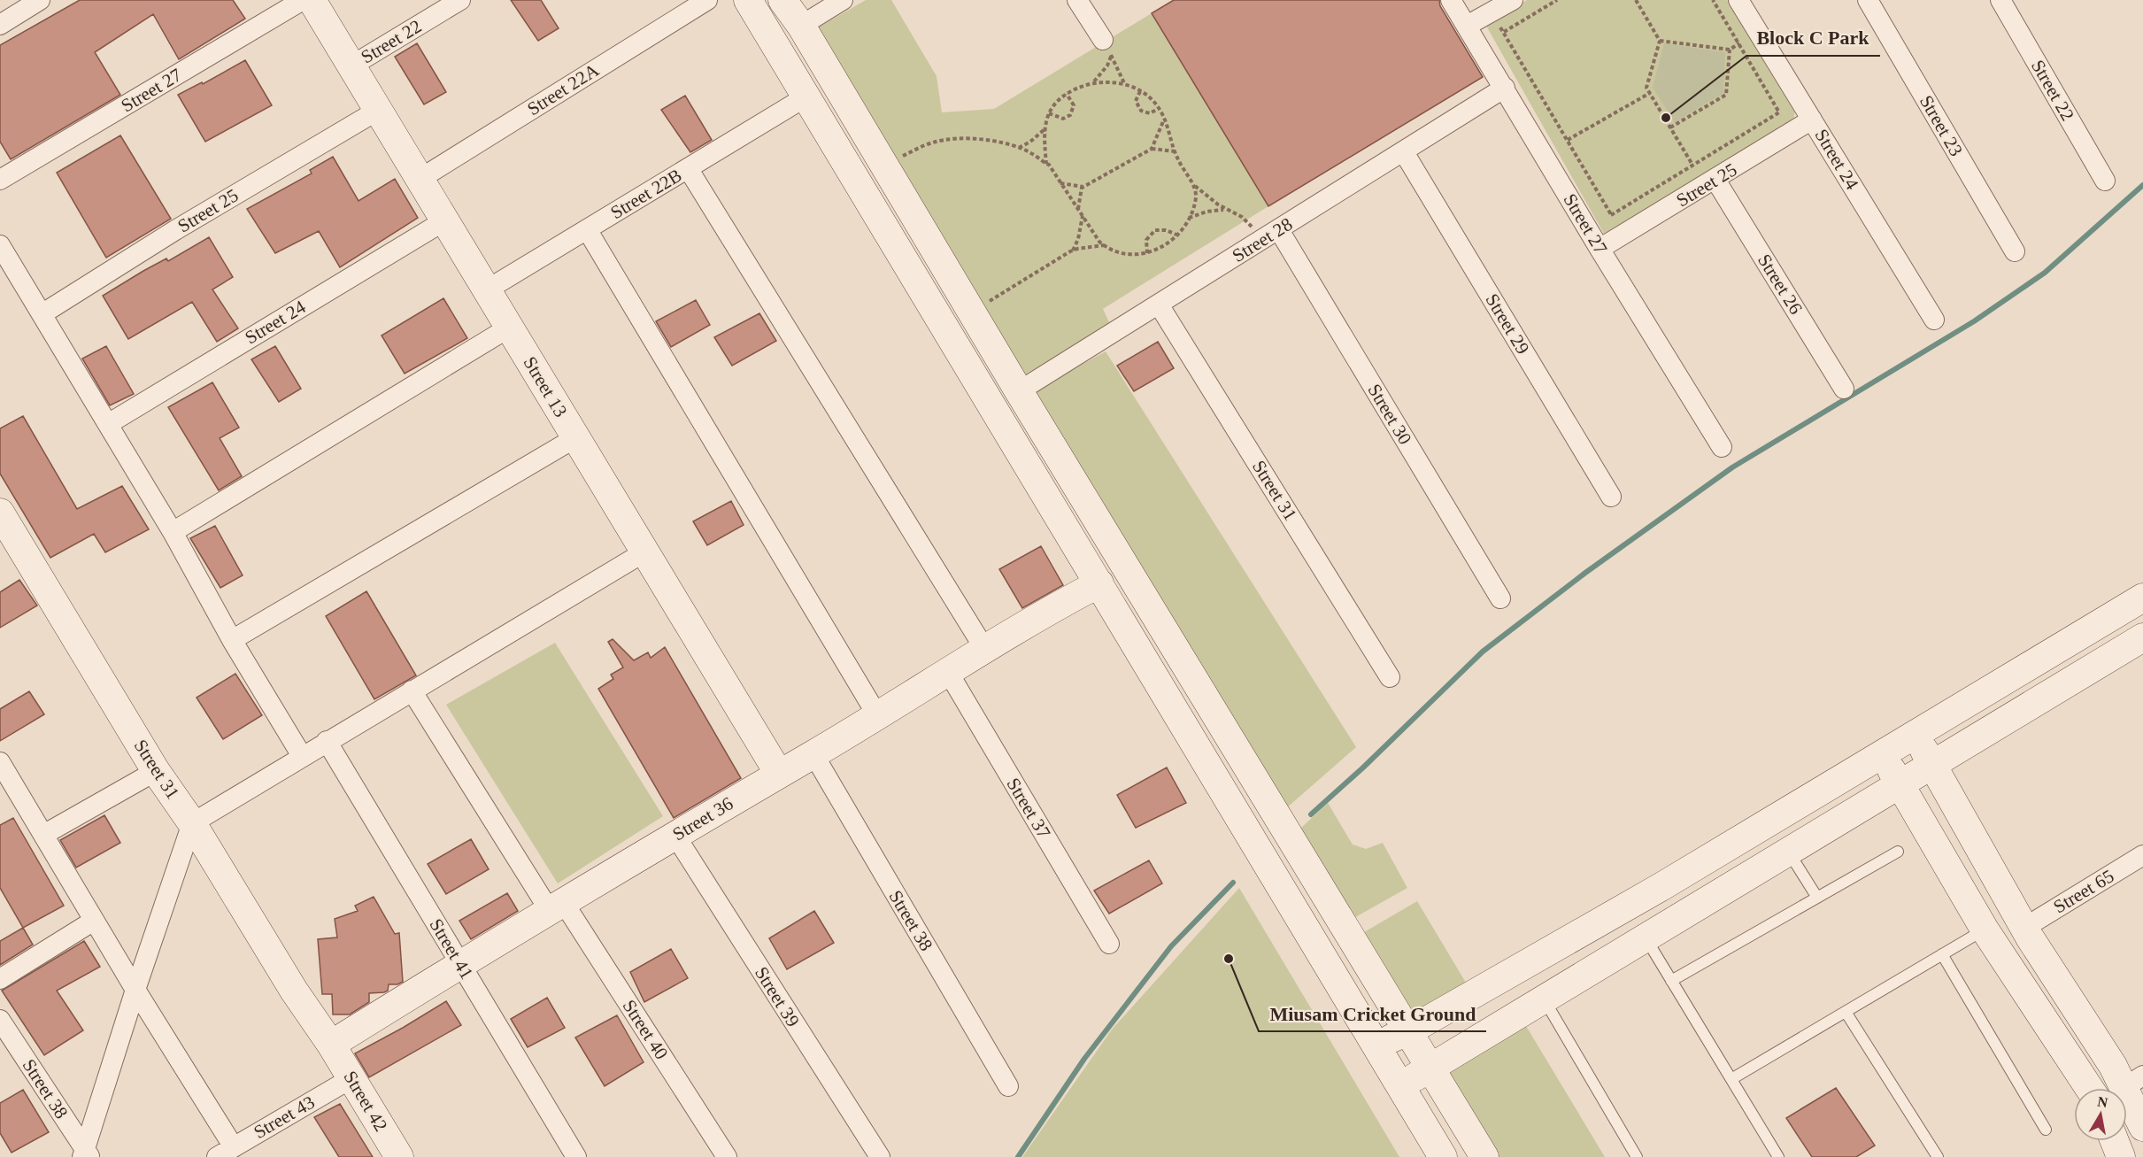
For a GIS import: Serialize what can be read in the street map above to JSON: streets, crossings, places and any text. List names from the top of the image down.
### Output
{
  "streets": {
    "street": [
      "Street 22",
      "Street 22A",
      "Street 27",
      "Street 23",
      "Street 24",
      "Street 25",
      "Street 22B",
      "Street 28",
      "Street 26",
      "Street 29",
      "Street 13",
      "Street 30",
      "Street 31",
      "Street 37",
      "Street 36",
      "Street 65",
      "Street 38",
      "Street 41",
      "Street 39",
      "Street 40",
      "Street 42",
      "Street 43"
    ]
  },
  "crossings": [
    ["Street 22", "Street 13"],
    ["Street 22A", "Street 13"],
    ["Street 27", "Street 25"],
    ["Street 27", "Street 28"],
    ["Street 24", "Street 25"],
    ["Street 24", "Street 13"],
    ["Street 25", "Street 26"],
    ["Street 25", "Street 13"],
    ["Street 22B", "Street 13"],
    ["Street 28", "Street 29"],
    ["Street 28", "Street 30"],
    ["Street 28", "Street 31"],
    ["Street 13", "Street 36"],
    ["Street 31", "Street 36"],
    ["Street 31", "Street 42"],
    ["Street 37", "Street 36"],
    ["Street 36", "Street 38"],
    ["Street 36", "Street 41"],
    ["Street 36", "Street 39"],
    ["Street 36", "Street 40"],
    ["Street 36", "Street 42"],
    ["Street 42", "Street 43"]
  ],
  "places": ["Block C Park", "Miusam Cricket Ground"],
  "north": "top"
}
